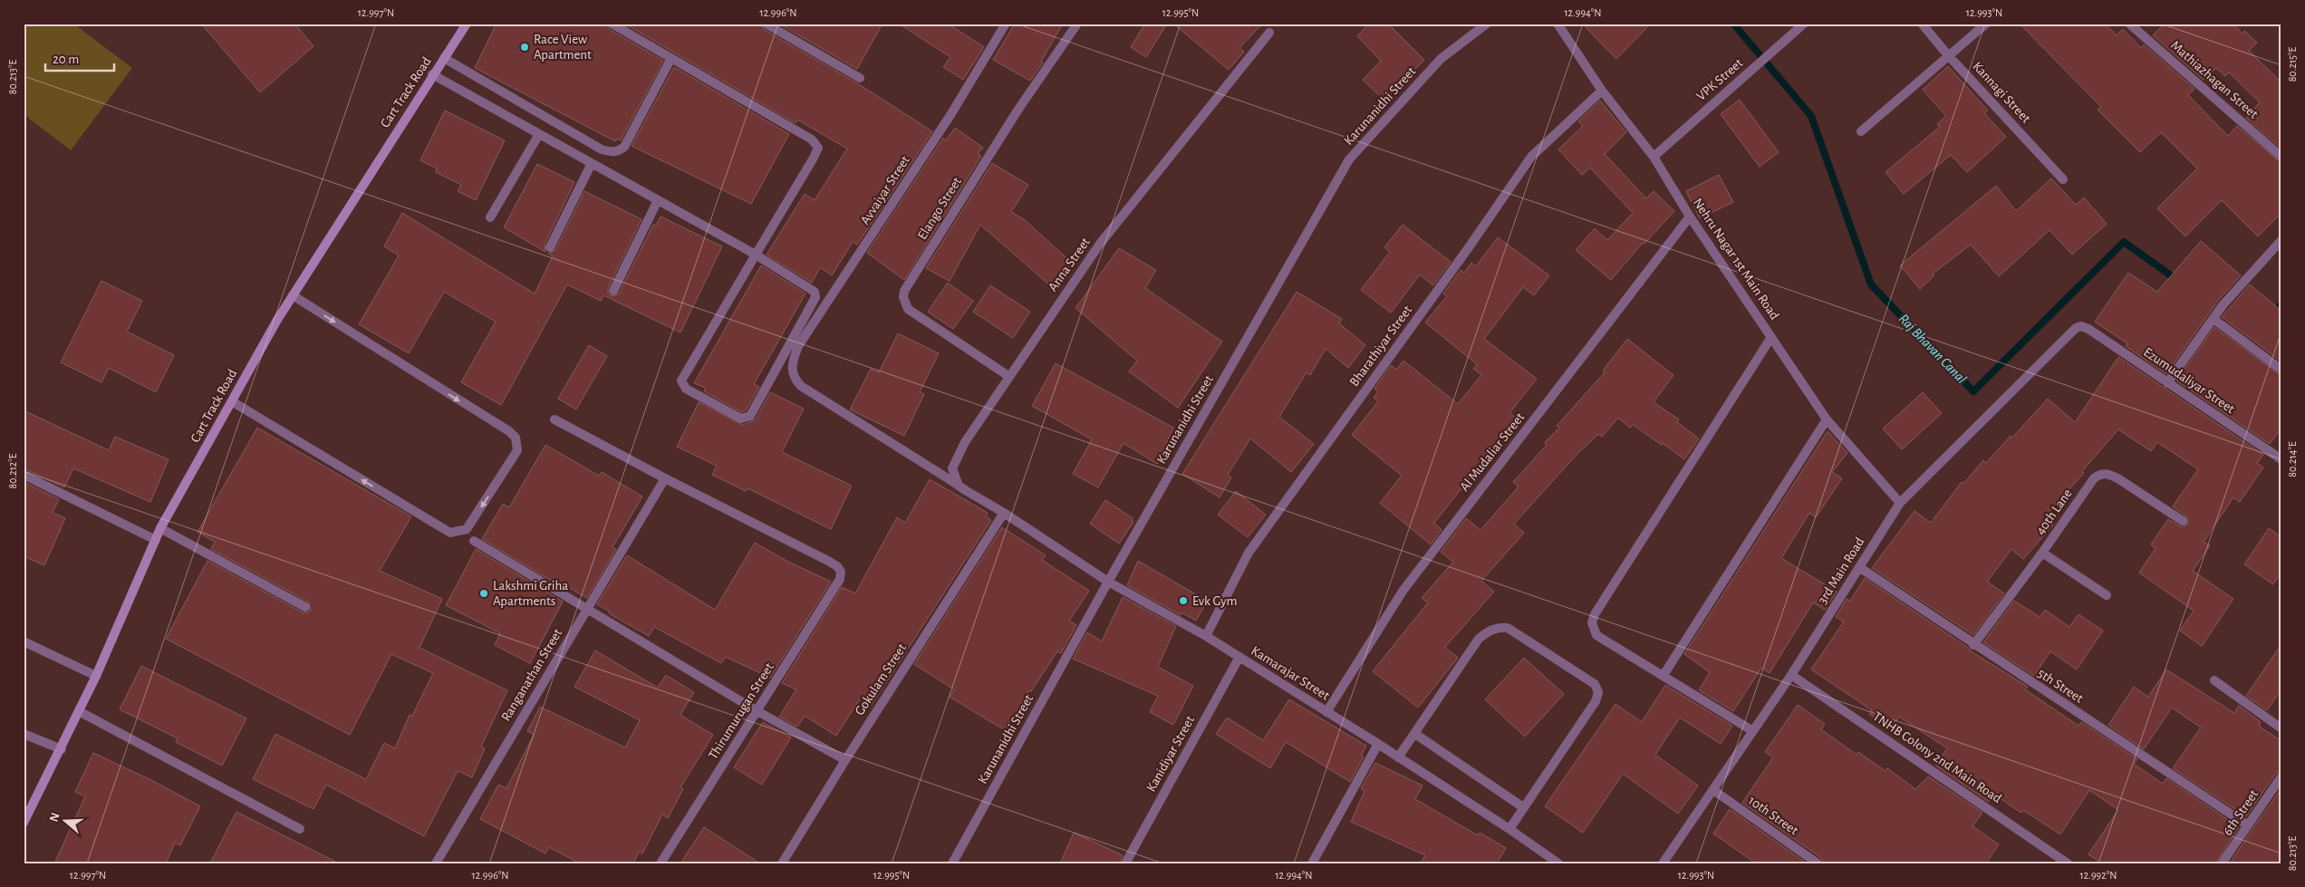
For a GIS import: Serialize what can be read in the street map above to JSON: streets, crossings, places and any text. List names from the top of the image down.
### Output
{
  "streets": {
    "street": [
      "VPK Street",
      "Mathiazhagan Street",
      "Cart Track Road",
      "Kannagi Street",
      "Karunanidhi Street",
      "Avvaiyar Street",
      "Elango Street",
      "Nehru Nagar 1st Main Road",
      "Anna Street",
      "Bharathiyar Street",
      "Ezumudaliyar Street",
      "Al Mudaliar Street",
      "40th Lane",
      "3rd Main Road",
      "Kamarajar Street",
      "Ranganathan Street",
      "Gokulam Street",
      "5th Street",
      "Thirumurugan Street",
      "Kanidiyar Street",
      "TNHB Colony 2nd Main Road",
      "6th Street",
      "10th Street"
    ]
  },
  "crossings": [
    ["VPK Street", "Nehru Nagar 1st Main Road"],
    ["Karunanidhi Street", "Kamarajar Street"],
    ["Avvaiyar Street", "Anna Street"],
    ["Elango Street", "Anna Street"],
    ["Nehru Nagar 1st Main Road", "Bharathiyar Street"],
    ["Nehru Nagar 1st Main Road", "Al Mudaliar Street"],
    ["Nehru Nagar 1st Main Road", "3rd Main Road"],
    ["Bharathiyar Street", "Kamarajar Street"],
    ["Ezumudaliyar Street", "3rd Main Road"],
    ["Al Mudaliar Street", "Kamarajar Street"],
    ["40th Lane", "5th Street"],
    ["3rd Main Road", "5th Street"],
    ["3rd Main Road", "TNHB Colony 2nd Main Road"],
    ["3rd Main Road", "10th Street"],
    ["Kamarajar Street", "Gokulam Street"],
    ["Kamarajar Street", "Kanidiyar Street"],
    ["Ranganathan Street", "Thirumurugan Street"],
    ["5th Street", "6th Street"]
  ],
  "water": ["Raj Bhavan Canal"],
  "places": ["Race View Apartment", "Lakshmi Griha Apartments", "Evk Gym"],
  "scale_bar": "20 m",
  "north": "left",
  "coordinates": [
    "12.997°N",
    "12.996°N",
    "12.995°N",
    "12.994°N",
    "12.993°N",
    "80.215°E",
    "80.213°E",
    "80.214°E",
    "80.212°E",
    "12.992°N"
  ]
}
